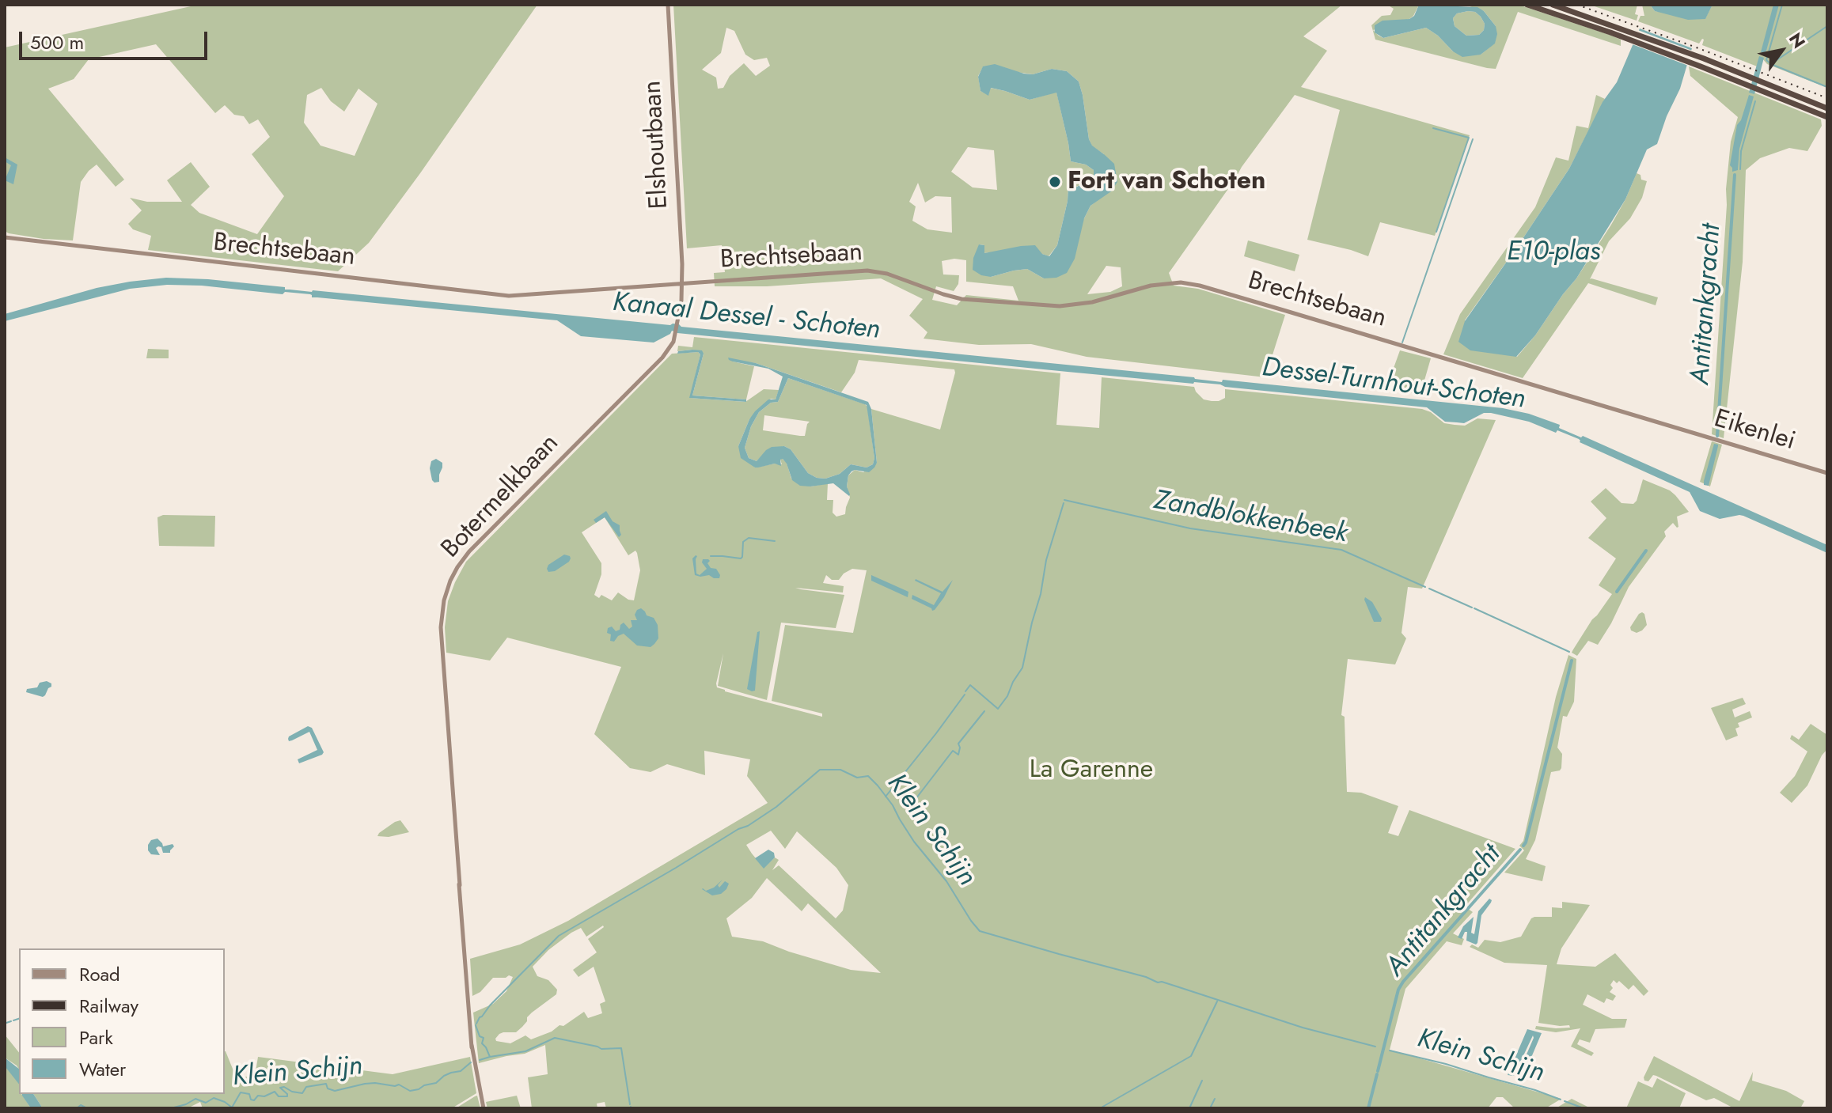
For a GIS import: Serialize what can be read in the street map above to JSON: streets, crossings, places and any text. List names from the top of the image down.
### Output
{
  "streets": {
    "main road": [
      "Elshoutbaan",
      "Brechtsebaan",
      "Eikenlei",
      "Botermelkbaan"
    ]
  },
  "crossings": [
    ["Elshoutbaan", "Brechtsebaan"],
    ["Elshoutbaan", "Botermelkbaan"],
    ["Brechtsebaan", "Eikenlei"],
    ["Brechtsebaan", "Botermelkbaan"]
  ],
  "water": [
    "E10-plas",
    "Antitankgracht",
    "Kanaal Dessel - Schoten",
    "Dessel-Turnhout-Schoten",
    "Zandblokkenbeek",
    "Klein Schijn"
  ],
  "parks": ["La Garenne"],
  "places": ["Fort van Schoten"],
  "legend": [
    "Road",
    "Railway",
    "Park",
    "Water"
  ],
  "scale_bar": "500 m",
  "north": "top right"
}
